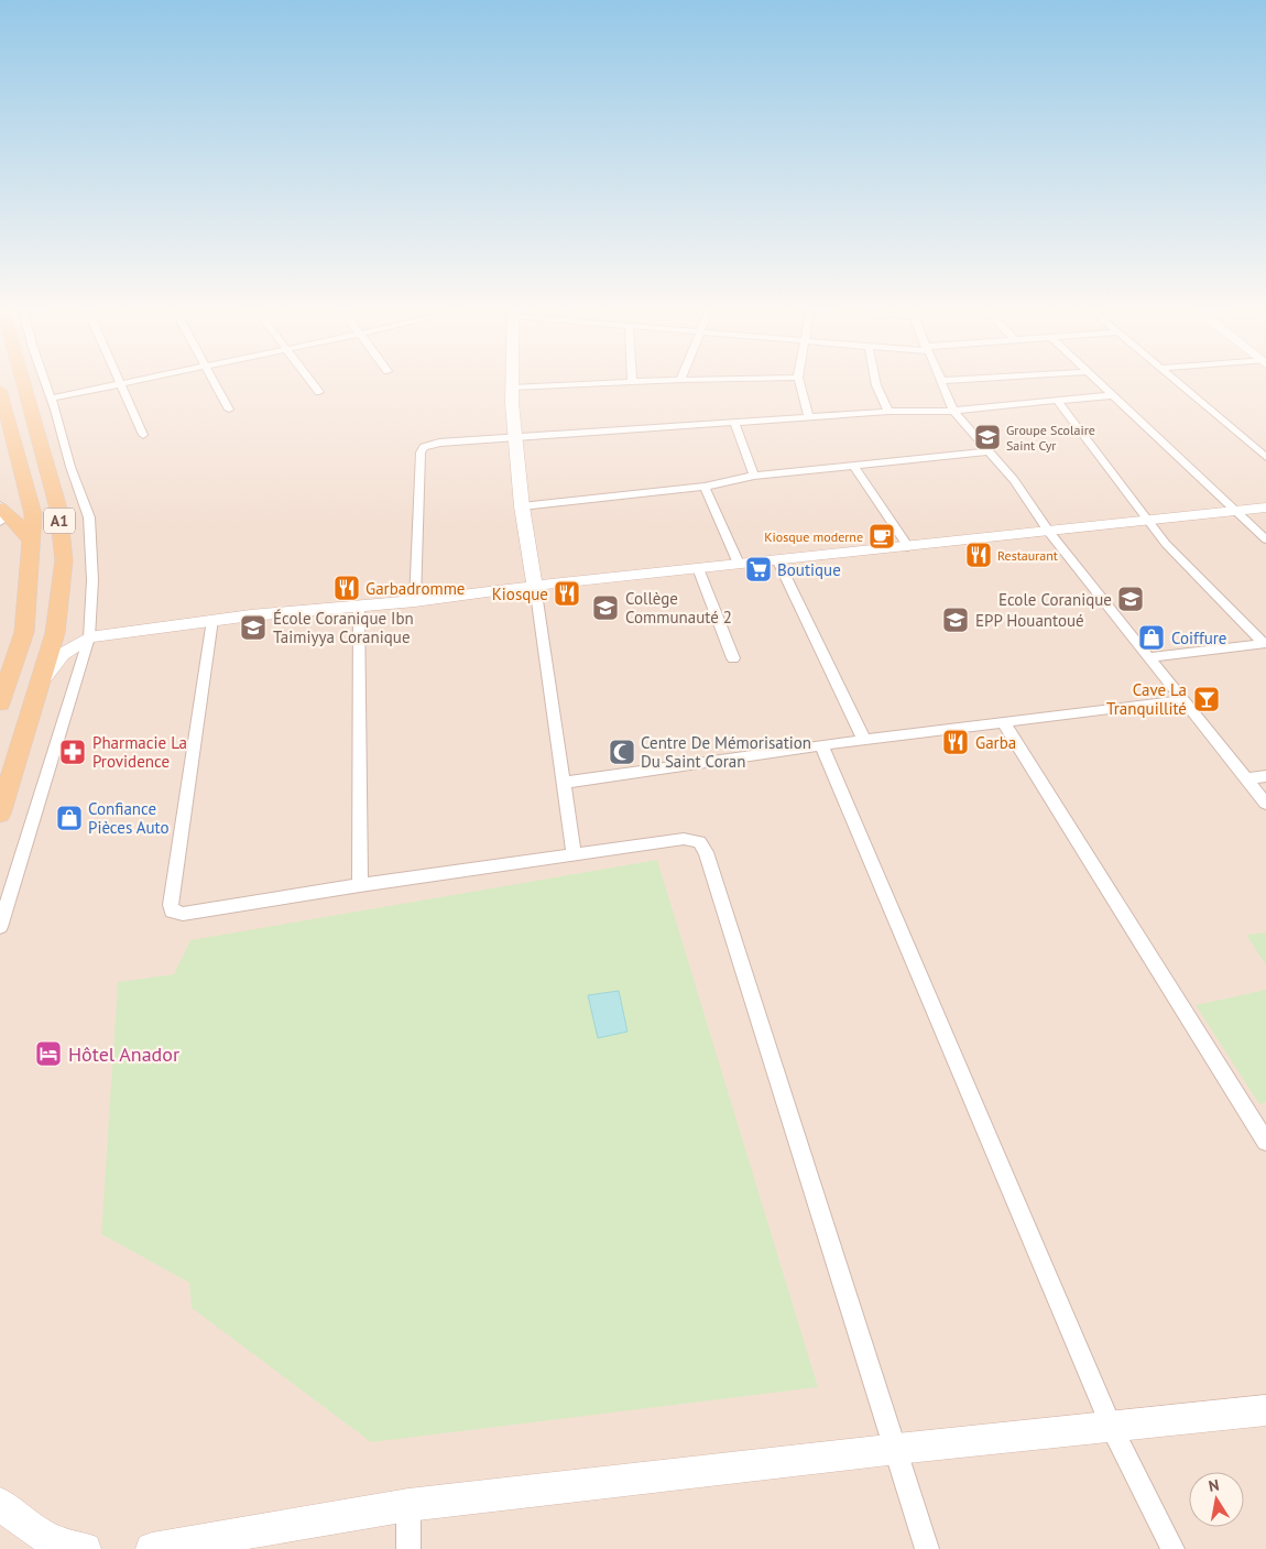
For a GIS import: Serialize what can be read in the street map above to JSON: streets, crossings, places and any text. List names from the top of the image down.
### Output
{
  "streets": {
    "main road": ["A1"]
  },
  "places": {
    "school or university": [
      "Groupe Scolaire Saint Cyr",
      "Ecole Coranique",
      "Collège Communauté 2",
      "EPP Houantoué",
      "École Coranique Ibn Taimiyya Coranique"
    ],
    "cafe": ["Kiosque moderne"],
    "restaurant": [
      "Restaurant",
      "Garbadromme",
      "Kiosque",
      "Garba"
    ],
    "supermarket": ["Boutique"],
    "shop": ["Coiffure", "Confiance Pièces Auto"],
    "bar": ["Cave La Tranquillité"],
    "pharmacy": ["Pharmacie La Providence"],
    "mosque": ["Centre De Mémorisation Du Saint Coran"],
    "hotel": ["Hôtel Anador"]
  },
  "north": "top"
}
